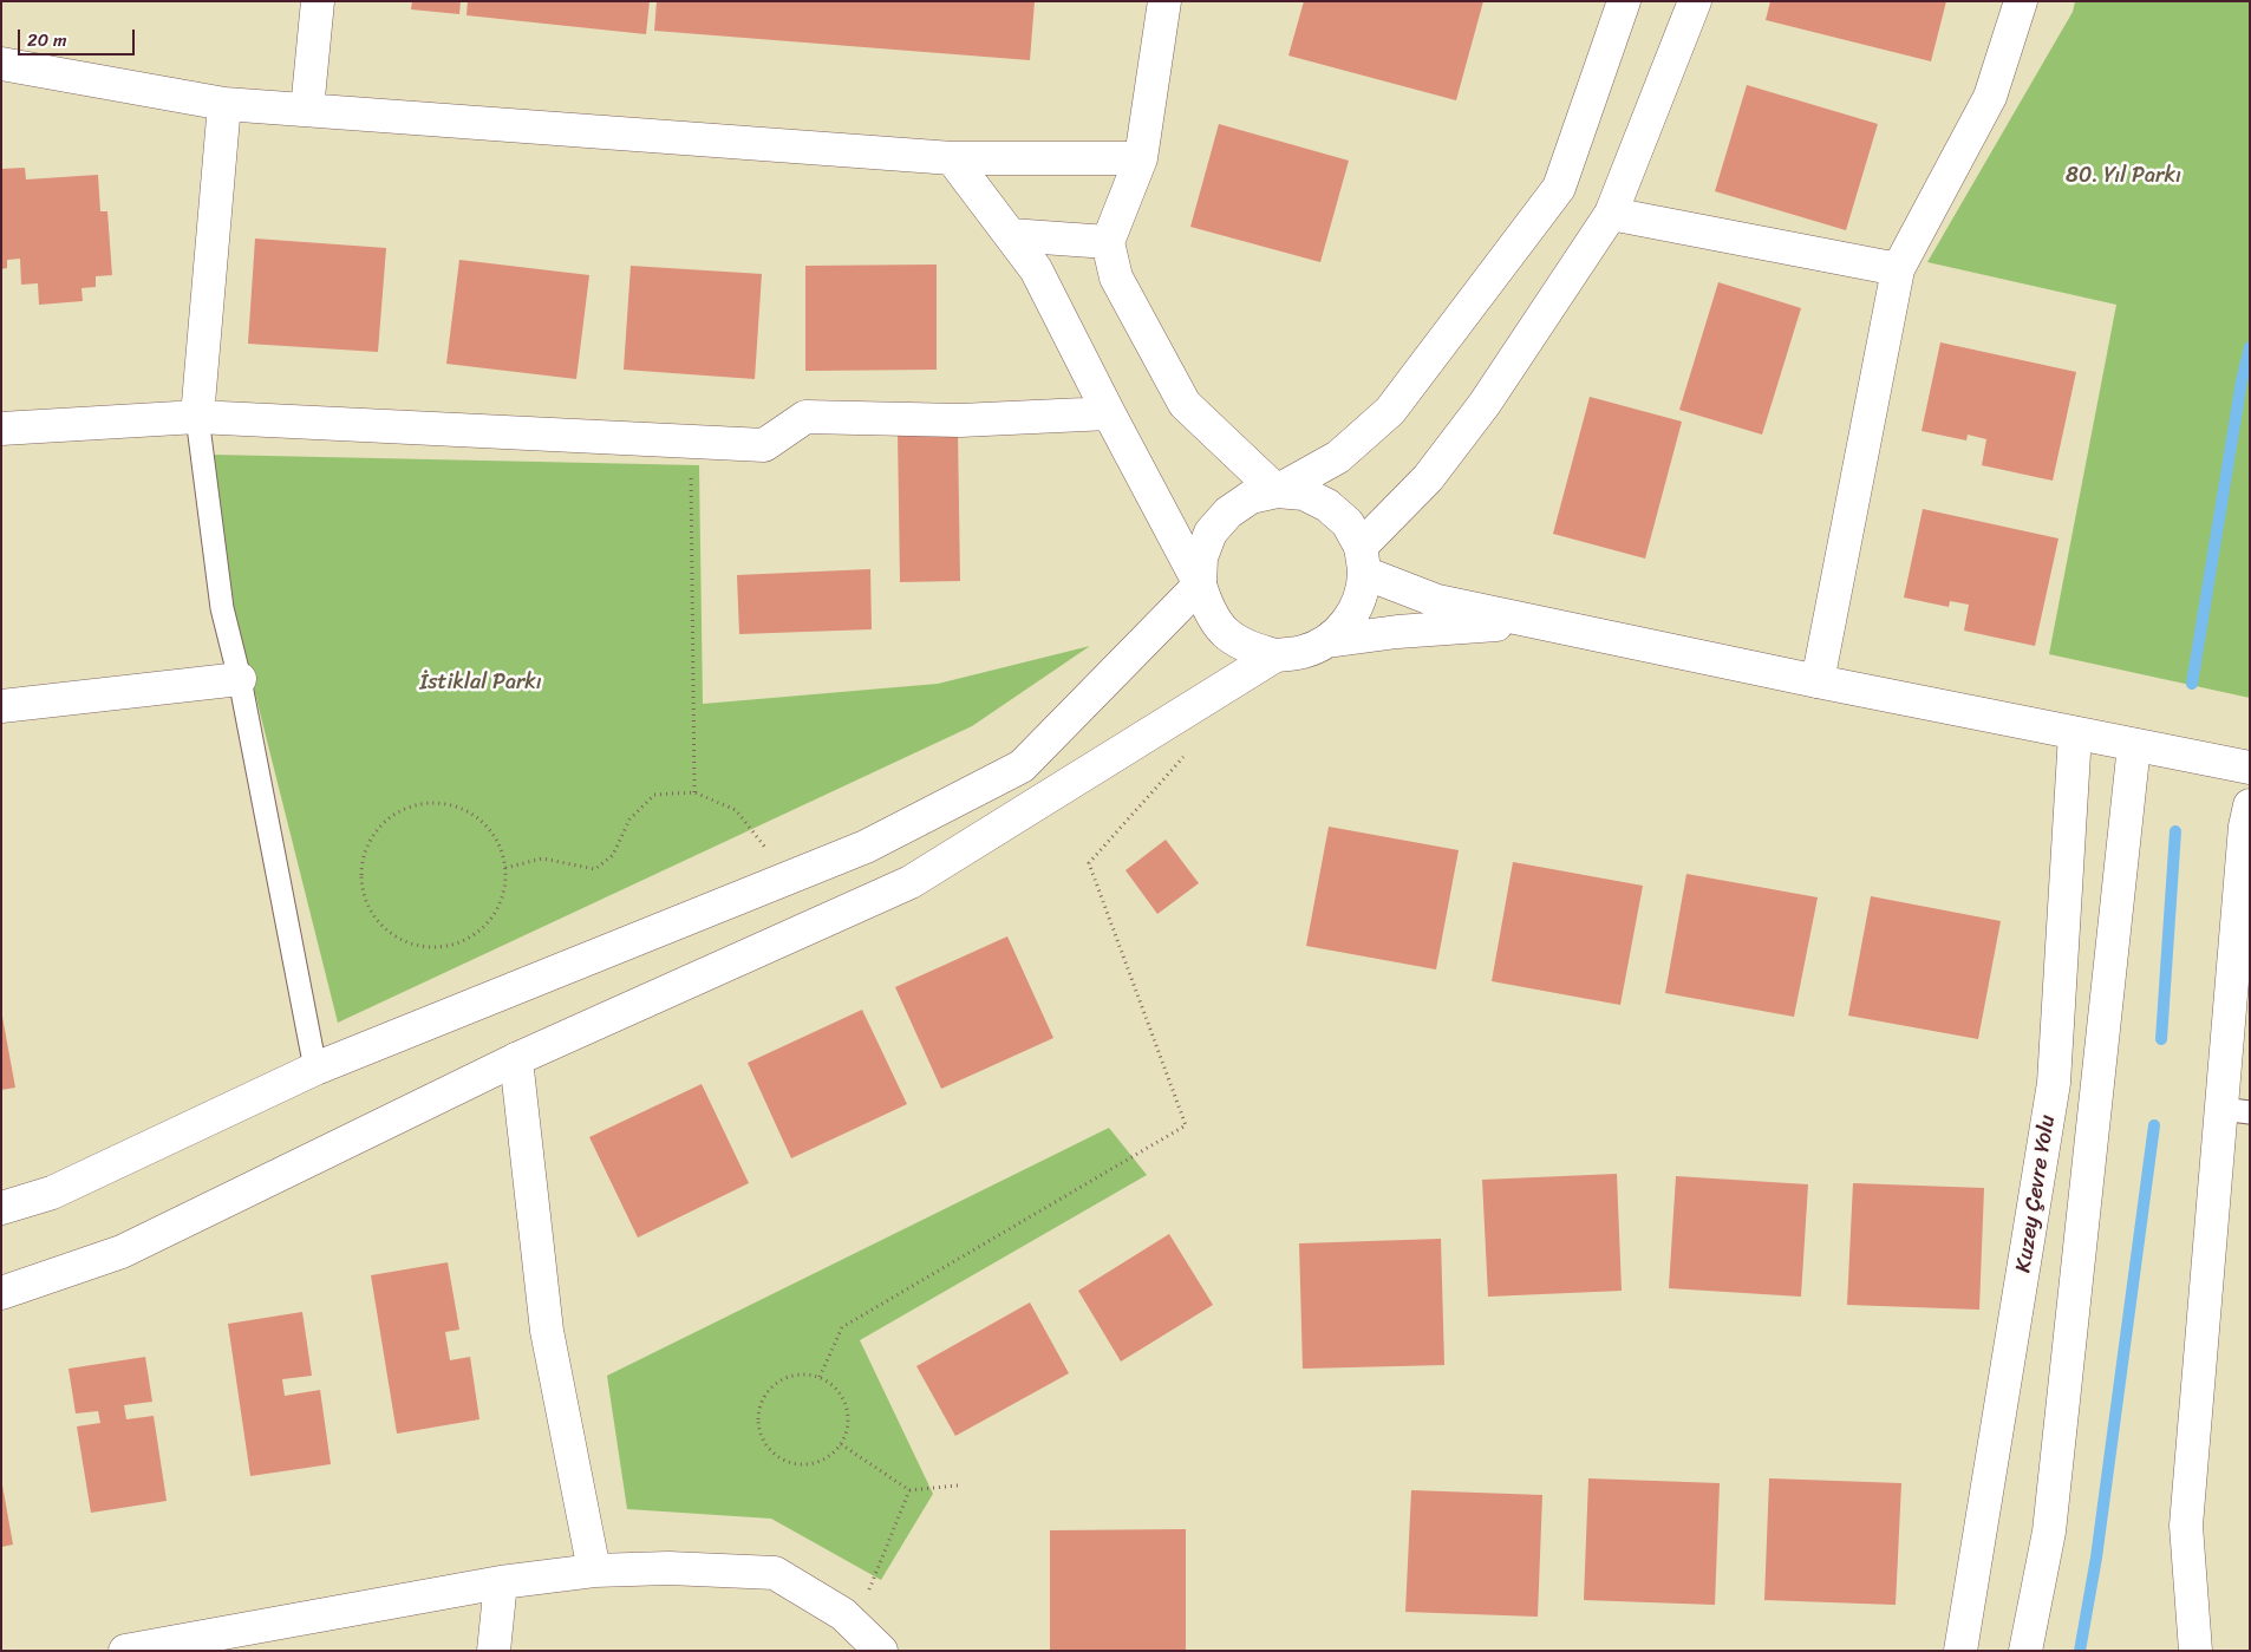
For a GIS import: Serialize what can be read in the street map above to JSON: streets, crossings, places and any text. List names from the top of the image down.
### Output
{
  "streets": {
    "street": ["Kuzey Çevre Yolu"]
  },
  "parks": ["80. Yıl Parkı", "İstiklal Parkı"],
  "scale_bar": "20 m"
}
